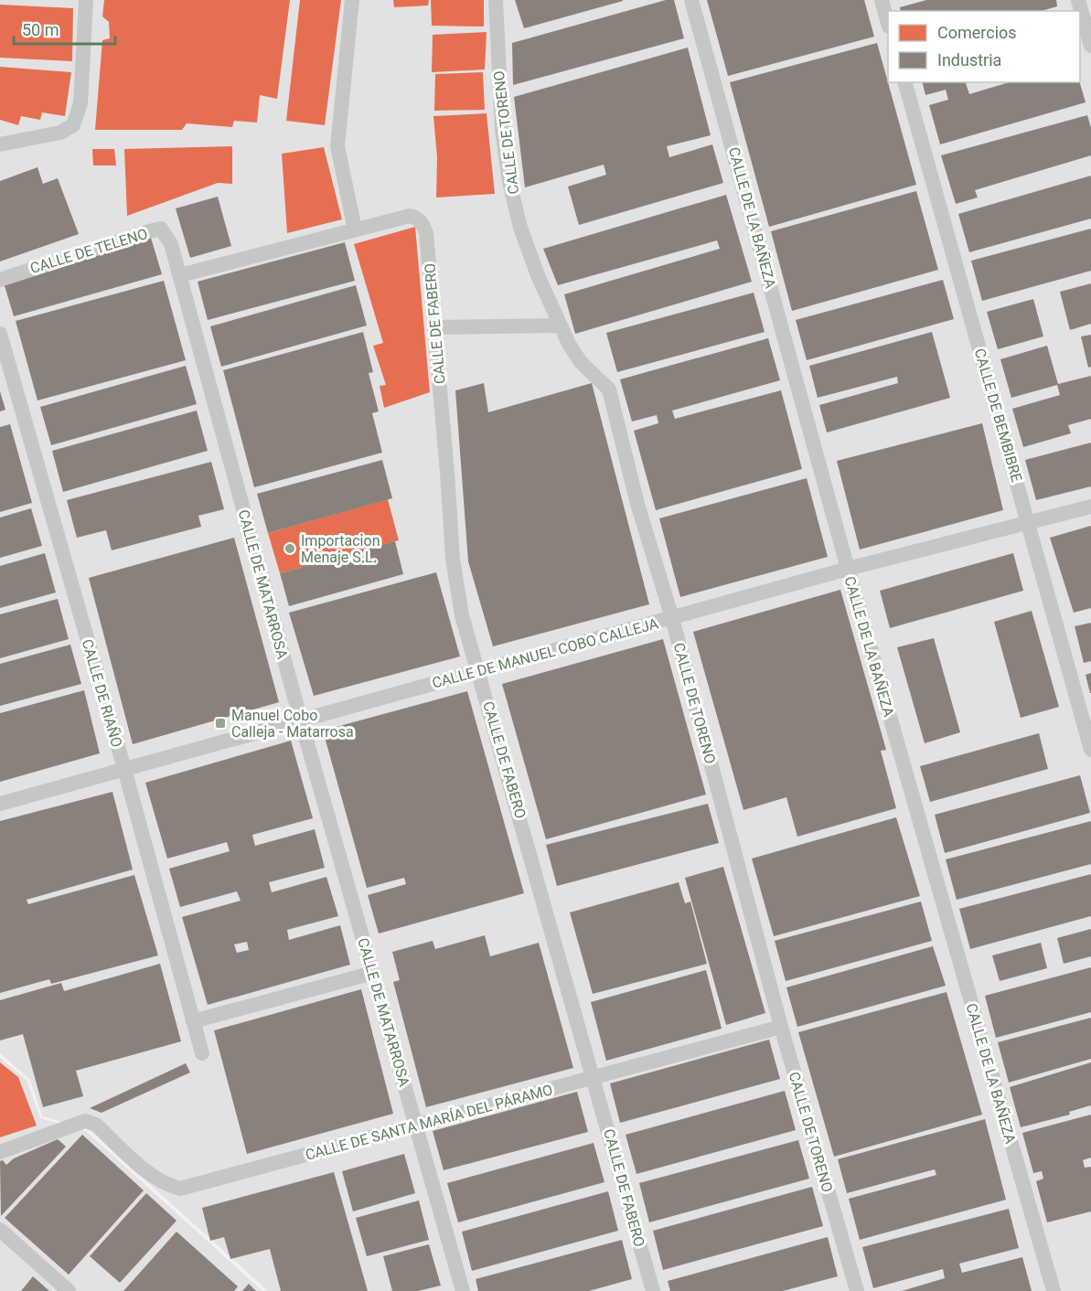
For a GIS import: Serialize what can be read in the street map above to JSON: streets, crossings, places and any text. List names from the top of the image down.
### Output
{
  "streets": {
    "street": [
      "CALLE DE TORENO",
      "CALLE DE LA BAÑEZA",
      "CALLE DE TELENO",
      "CALLE DE FABERO",
      "CALLE DE BEMBIBRE",
      "CALLE DE MATARROSA",
      "CALLE DE MANUEL COBO CALLEJA",
      "CALLE DE RIAÑO",
      "CALLE DE SANTA MARÍA DEL PÁRAMO"
    ]
  },
  "crossings": [
    ["CALLE DE TORENO", "CALLE DE MANUEL COBO CALLEJA"],
    ["CALLE DE TORENO", "CALLE DE SANTA MARÍA DEL PÁRAMO"],
    ["CALLE DE LA BAÑEZA", "CALLE DE MANUEL COBO CALLEJA"],
    ["CALLE DE TELENO", "CALLE DE MATARROSA"],
    ["CALLE DE FABERO", "CALLE DE MANUEL COBO CALLEJA"],
    ["CALLE DE FABERO", "CALLE DE SANTA MARÍA DEL PÁRAMO"],
    ["CALLE DE BEMBIBRE", "CALLE DE MANUEL COBO CALLEJA"],
    ["CALLE DE MATARROSA", "CALLE DE MANUEL COBO CALLEJA"],
    ["CALLE DE MATARROSA", "CALLE DE SANTA MARÍA DEL PÁRAMO"],
    ["CALLE DE MANUEL COBO CALLEJA", "CALLE DE RIAÑO"]
  ],
  "places": {
    "other": ["Importacion Menaje S.L."],
    "transit": ["Manuel Cobo Calleja - Matarrosa"]
  },
  "legend": ["Comercios", "Industria"],
  "scale_bar": "50 m"
}
